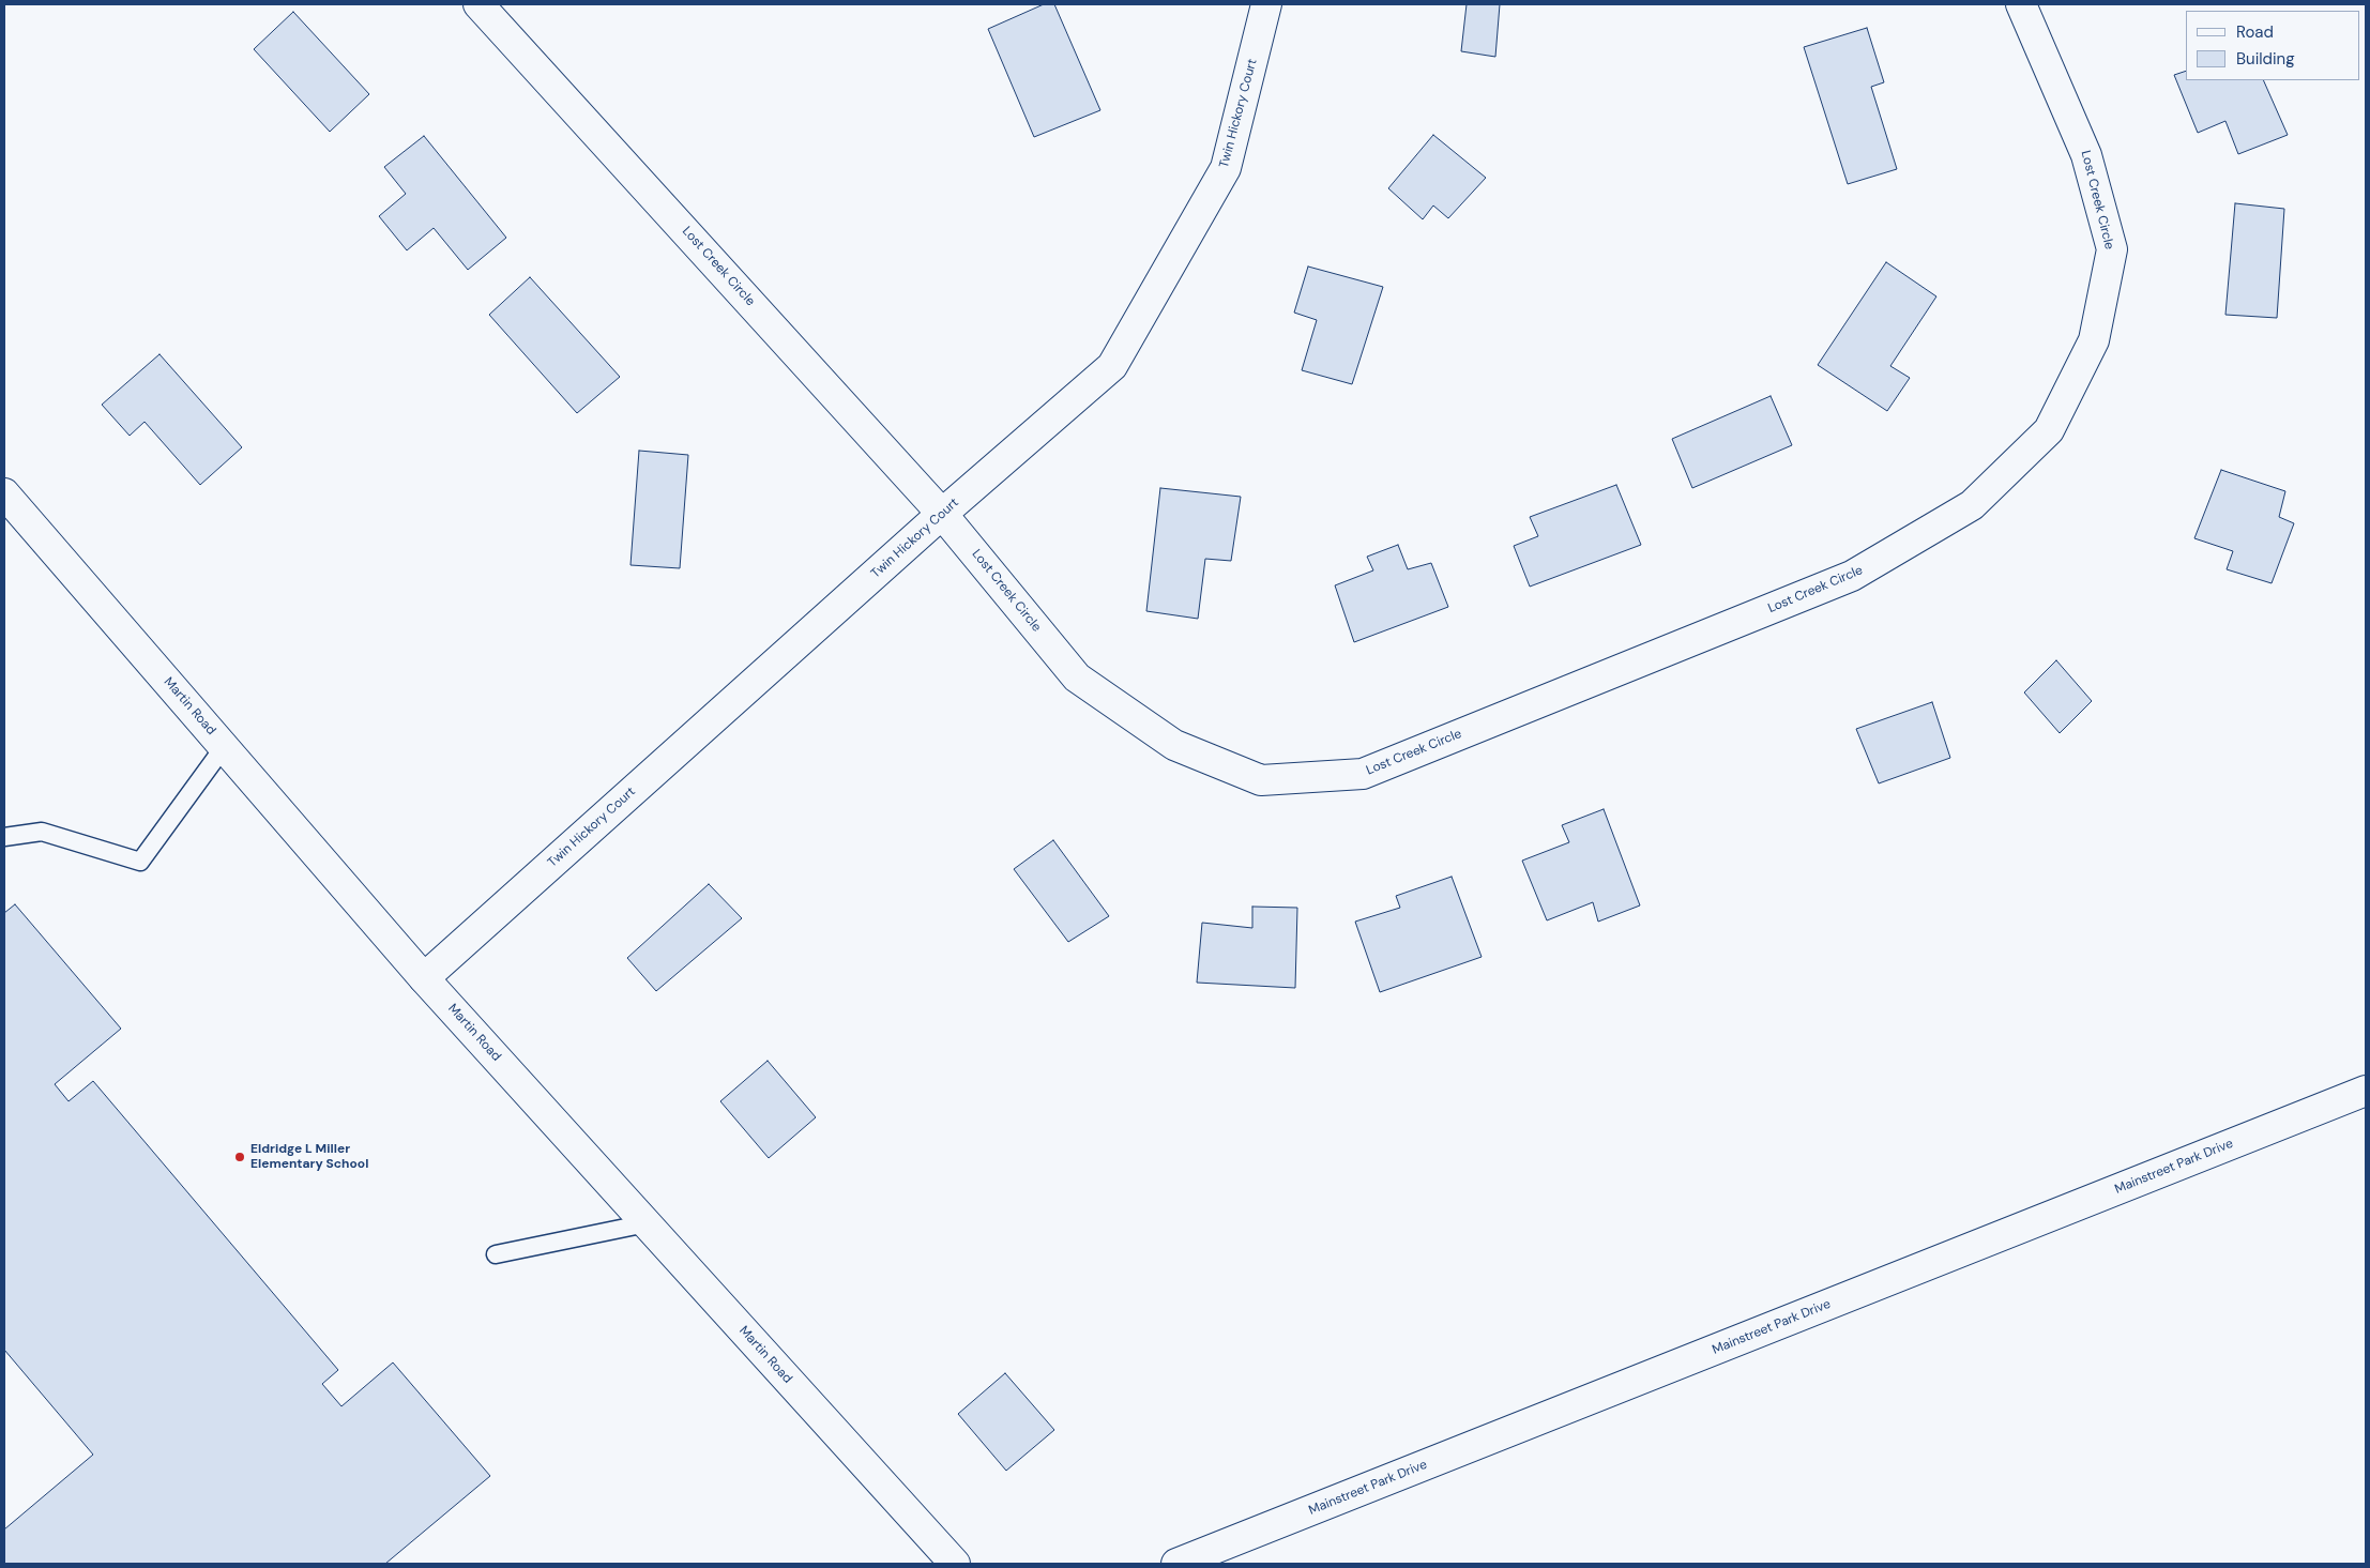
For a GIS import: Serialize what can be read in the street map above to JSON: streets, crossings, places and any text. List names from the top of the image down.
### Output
{
  "streets": {
    "street": [
      "Twin Hickory Court",
      "Lost Creek Circle",
      "Martin Road",
      "Mainstreet Park Drive"
    ]
  },
  "crossings": [
    ["Twin Hickory Court", "Lost Creek Circle"],
    ["Twin Hickory Court", "Martin Road"]
  ],
  "places": ["Eldridge L Miller Elementary School"],
  "legend": ["Road", "Building"]
}
